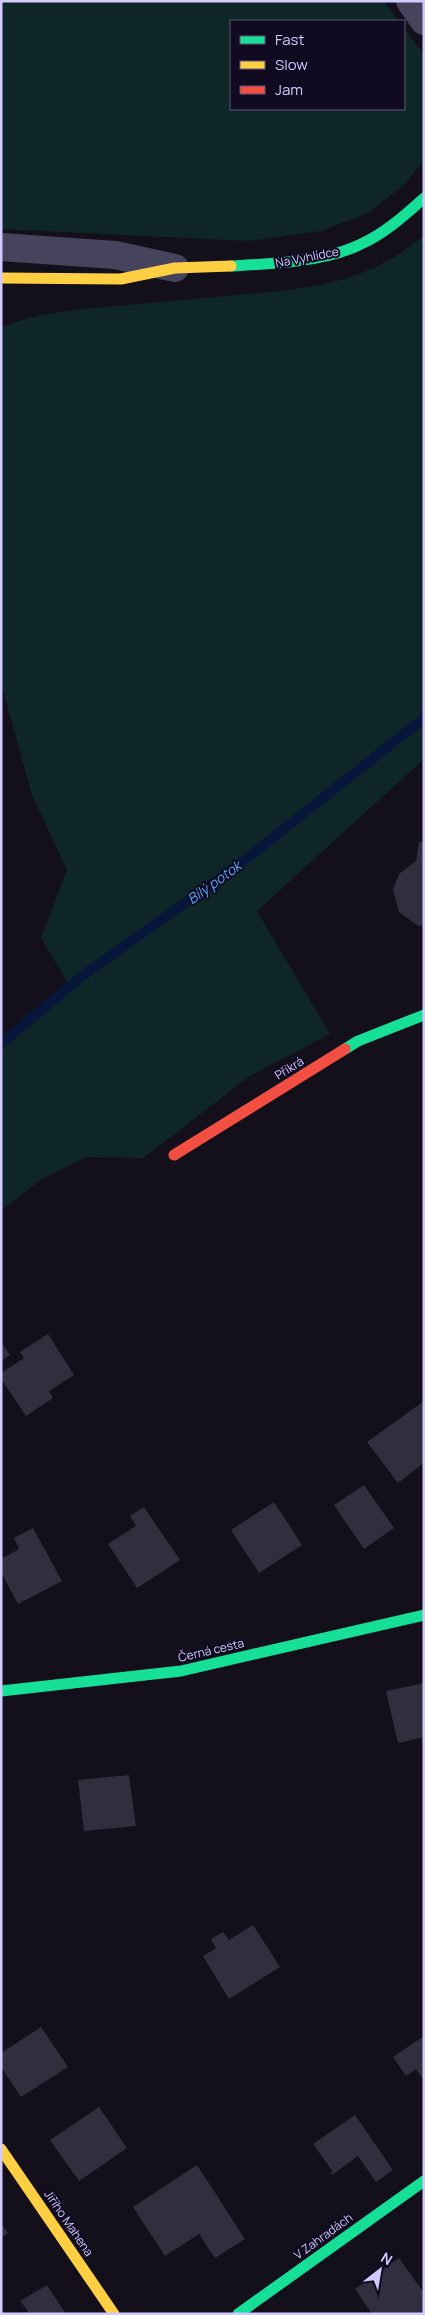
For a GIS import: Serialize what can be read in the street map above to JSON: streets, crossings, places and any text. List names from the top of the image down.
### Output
{
  "streets": {
    "street": [
      "Na Vyhlídce",
      "Příkrá",
      "Černá cesta",
      "Jiřího Mahena",
      "V Zahradách"
    ]
  },
  "water": ["Bílý potok"],
  "legend": ["Fast", "Slow", "Jam"],
  "north": "top right"
}
